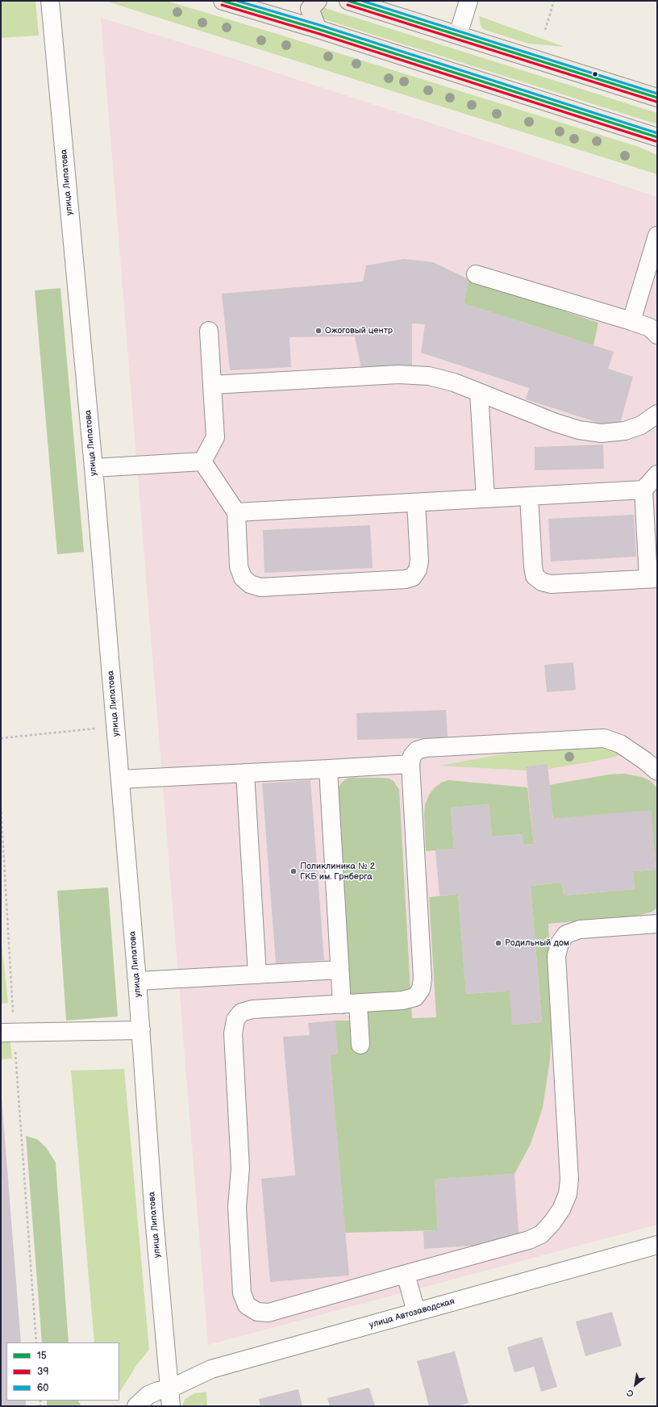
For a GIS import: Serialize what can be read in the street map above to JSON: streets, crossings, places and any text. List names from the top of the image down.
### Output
{
  "streets": {
    "street": ["улица Липатова", "улица Автозаводская"]
  },
  "crossings": [
    ["улица Липатова", "улица Автозаводская"]
  ],
  "places": ["Ожоговый центр", "Поликлиника № 2 ГКБ им. Грнберга", "Родильный дом"],
  "lines": ["transit line 15", "transit line 60", "transit line 39"],
  "legend": ["15", "39", "60"],
  "north": "bottom left"
}
